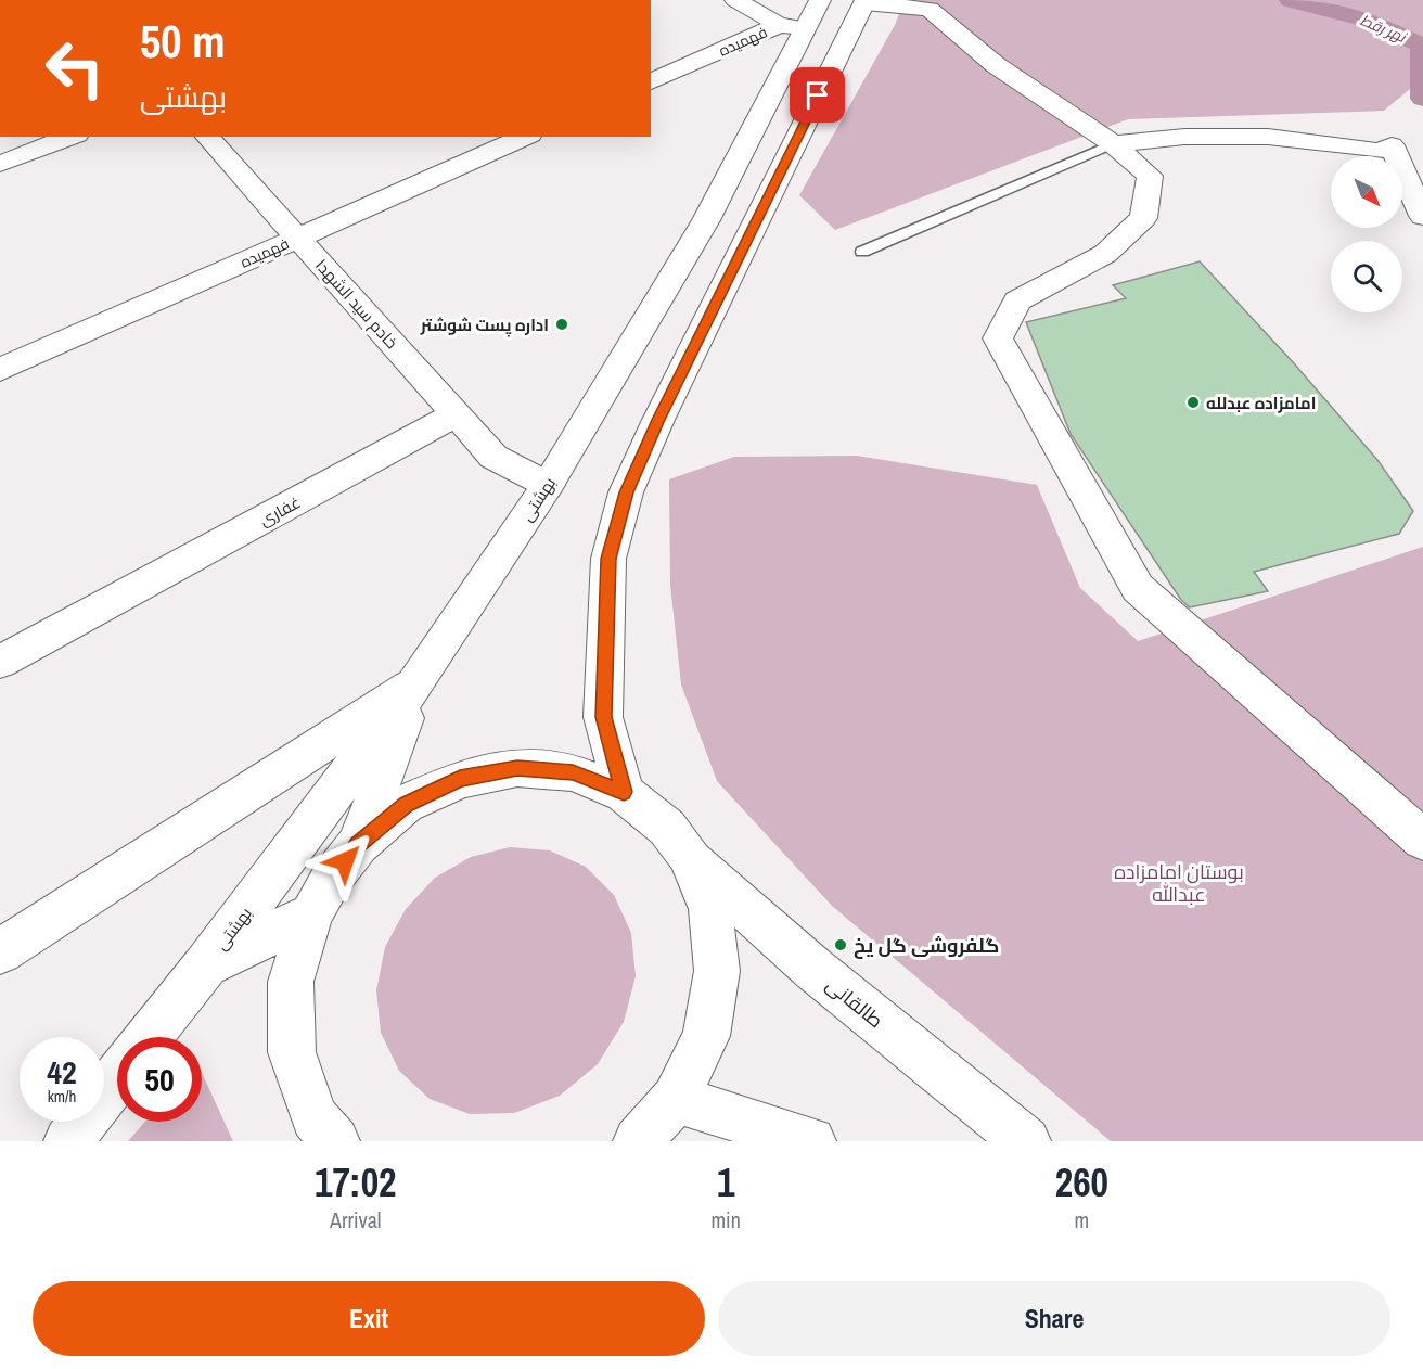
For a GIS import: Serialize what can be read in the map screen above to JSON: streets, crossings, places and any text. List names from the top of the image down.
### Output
{
  "streets": {
    "street": [
      "فهمیده",
      "خادم سید الشهدا",
      "بهشتی",
      "غفاری",
      "طالقانی"
    ]
  },
  "crossings": [
    ["فهمیده", "خادم سید الشهدا"],
    ["فهمیده", "بهشتی"],
    ["خادم سید الشهدا", "غفاری"]
  ],
  "water": ["نهر رقط"],
  "parks": ["بوستان امامزاده عبدالله"],
  "places": ["اداره پست شوشتر", "امامزاده عبدلله", "گلفروشی گل یخ"],
  "north": "bottom right",
  "page": {
    "turn": ["50 m", "بهشتی"],
    "speed": "42 km/h",
    "limit": "50",
    "eta": [
      "17:02",
      "Arrival",
      "1",
      "min",
      "260",
      "m"
    ],
    "buttons": ["Exit", "Share"]
  }
}
